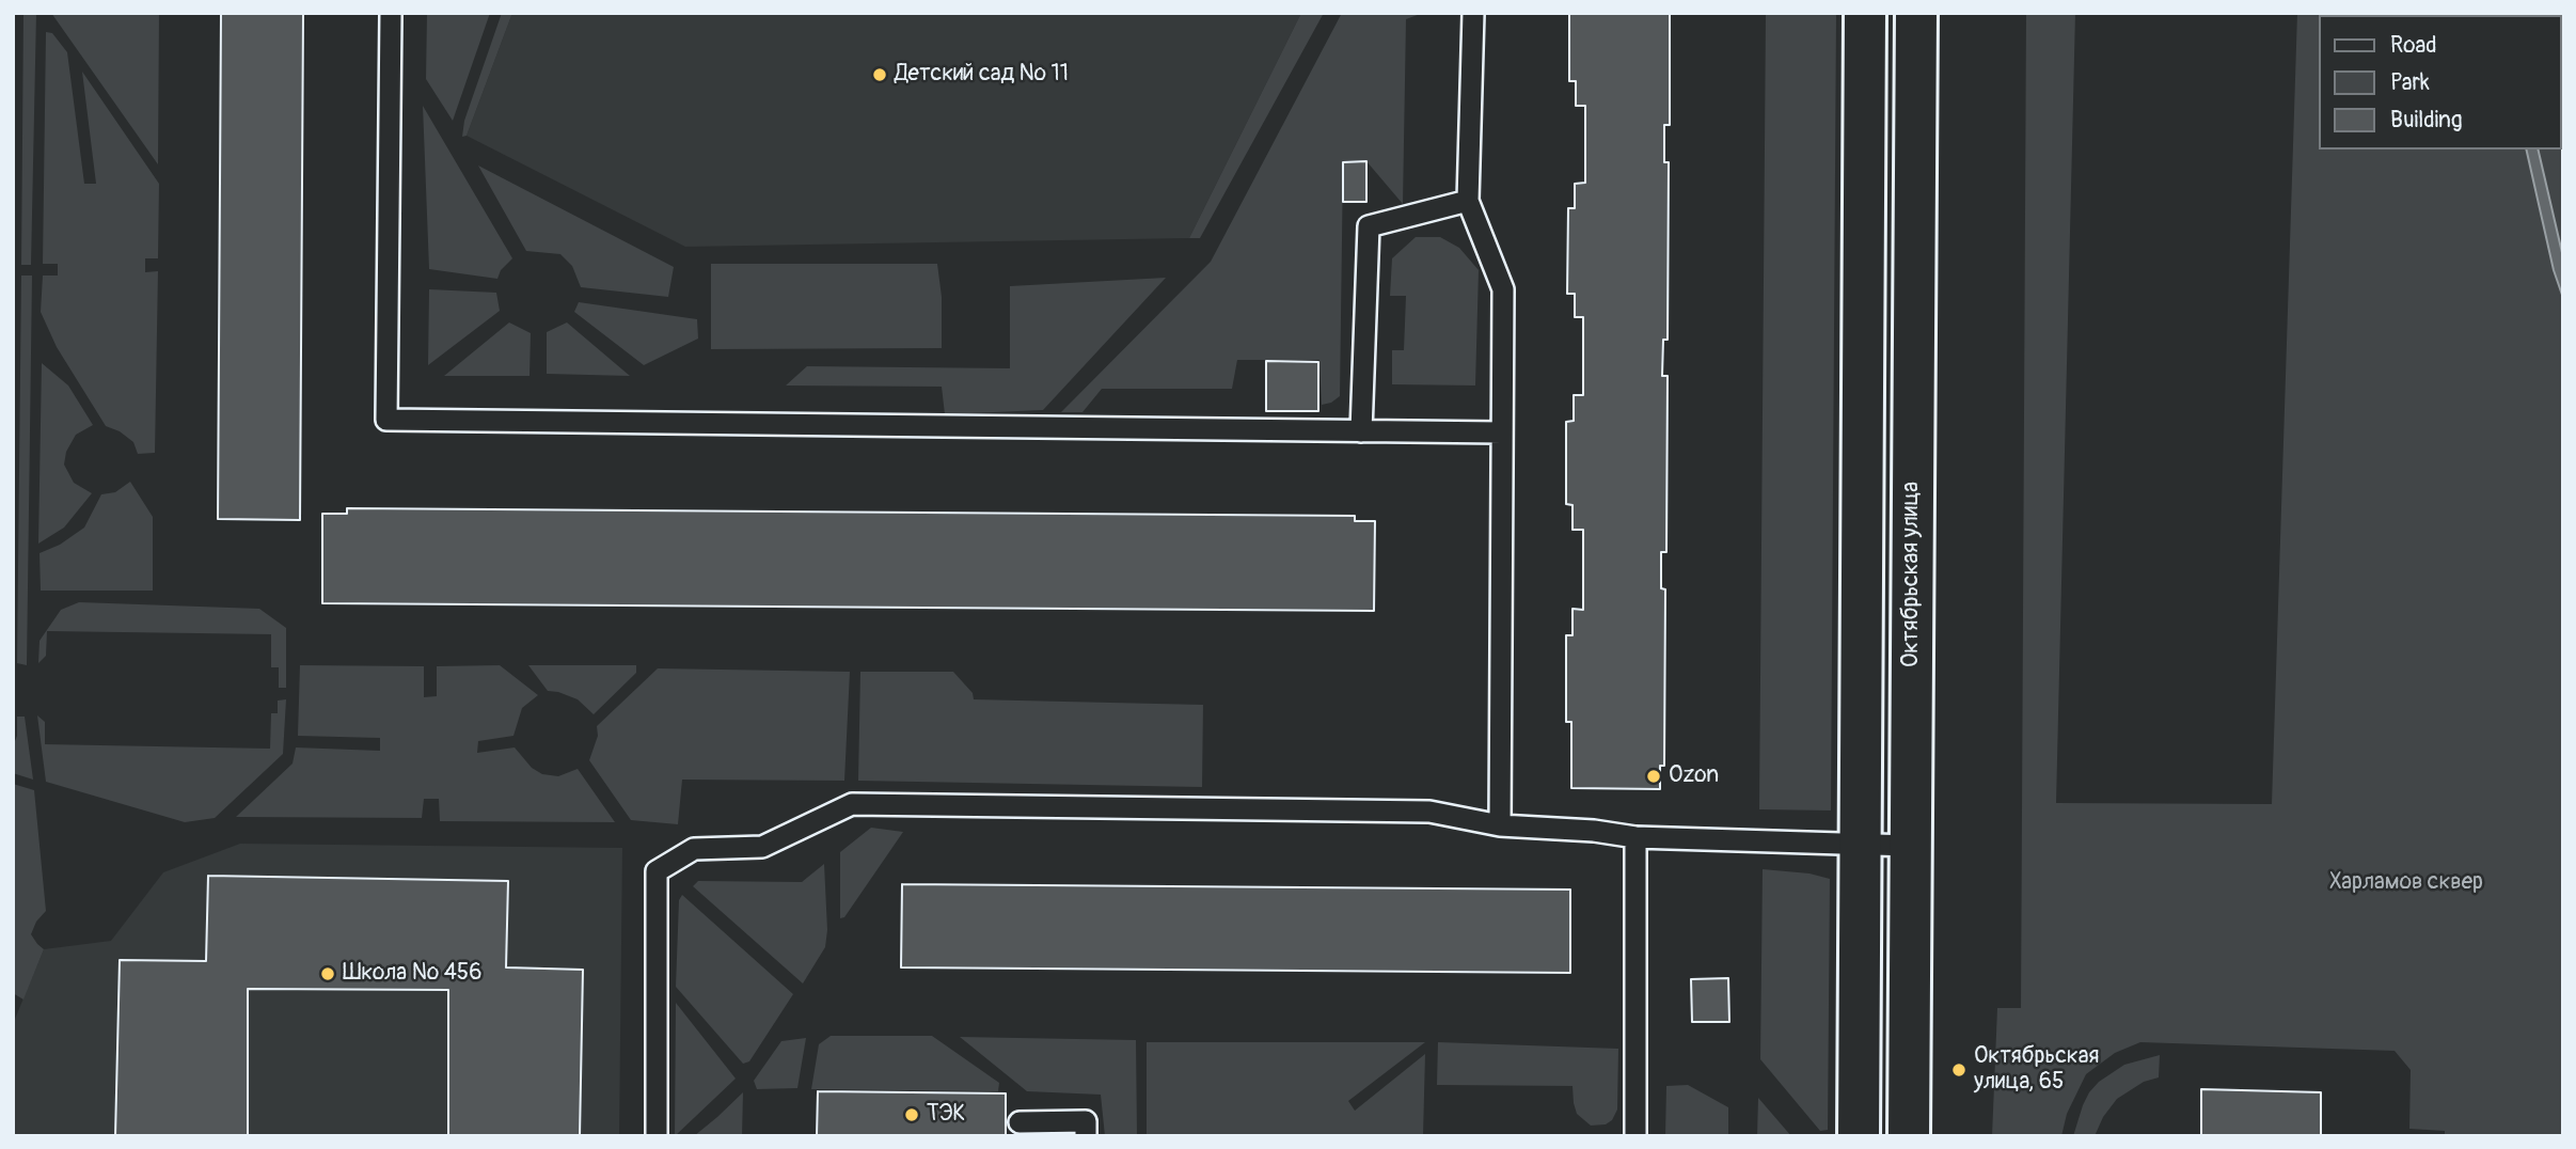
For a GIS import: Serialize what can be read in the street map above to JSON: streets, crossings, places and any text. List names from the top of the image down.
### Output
{
  "streets": {
    "street": ["Октябрьская улица"]
  },
  "parks": ["Харламов сквер"],
  "places": [
    "Детский сад № 11",
    "Ozon",
    "Школа № 456",
    "Октябрьская улица, 65",
    "ТЭК"
  ],
  "legend": ["Road", "Park", "Building"]
}
